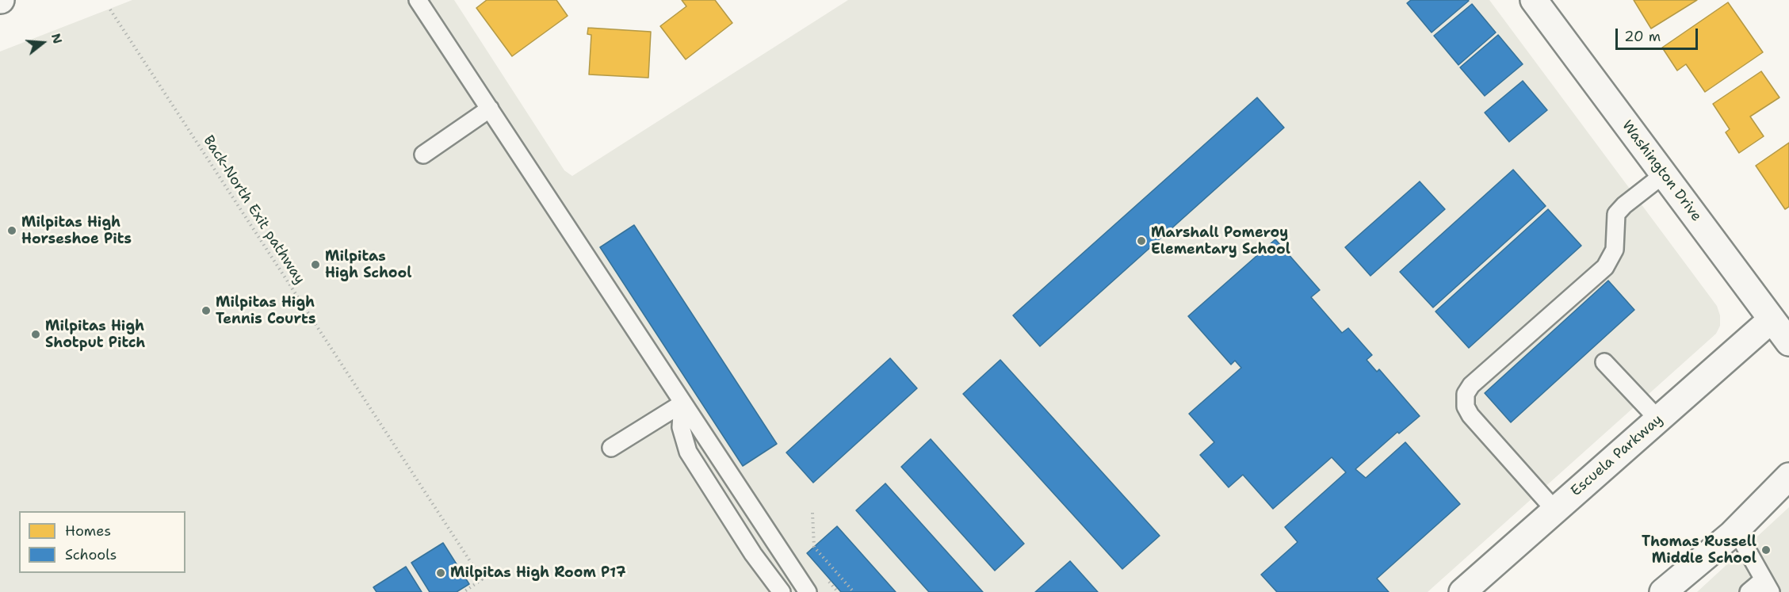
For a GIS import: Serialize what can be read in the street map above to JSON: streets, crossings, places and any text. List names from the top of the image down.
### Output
{
  "streets": {
    "street": ["Washington Drive", "Escuela Parkway"],
    "path": ["Back-North Exit pathway"]
  },
  "crossings": [
    ["Washington Drive", "Escuela Parkway"]
  ],
  "places": [
    "Milpitas High Horseshoe Pits",
    "Marshall Pomeroy Elementary School",
    "Milpitas High School",
    "Milpitas High Tennis Courts",
    "Milpitas High Shotput Pitch",
    "Thomas Russell Middle School",
    "Milpitas High Room P17"
  ],
  "legend": ["Homes", "Schools"],
  "scale_bar": "20 m",
  "north": "right"
}
